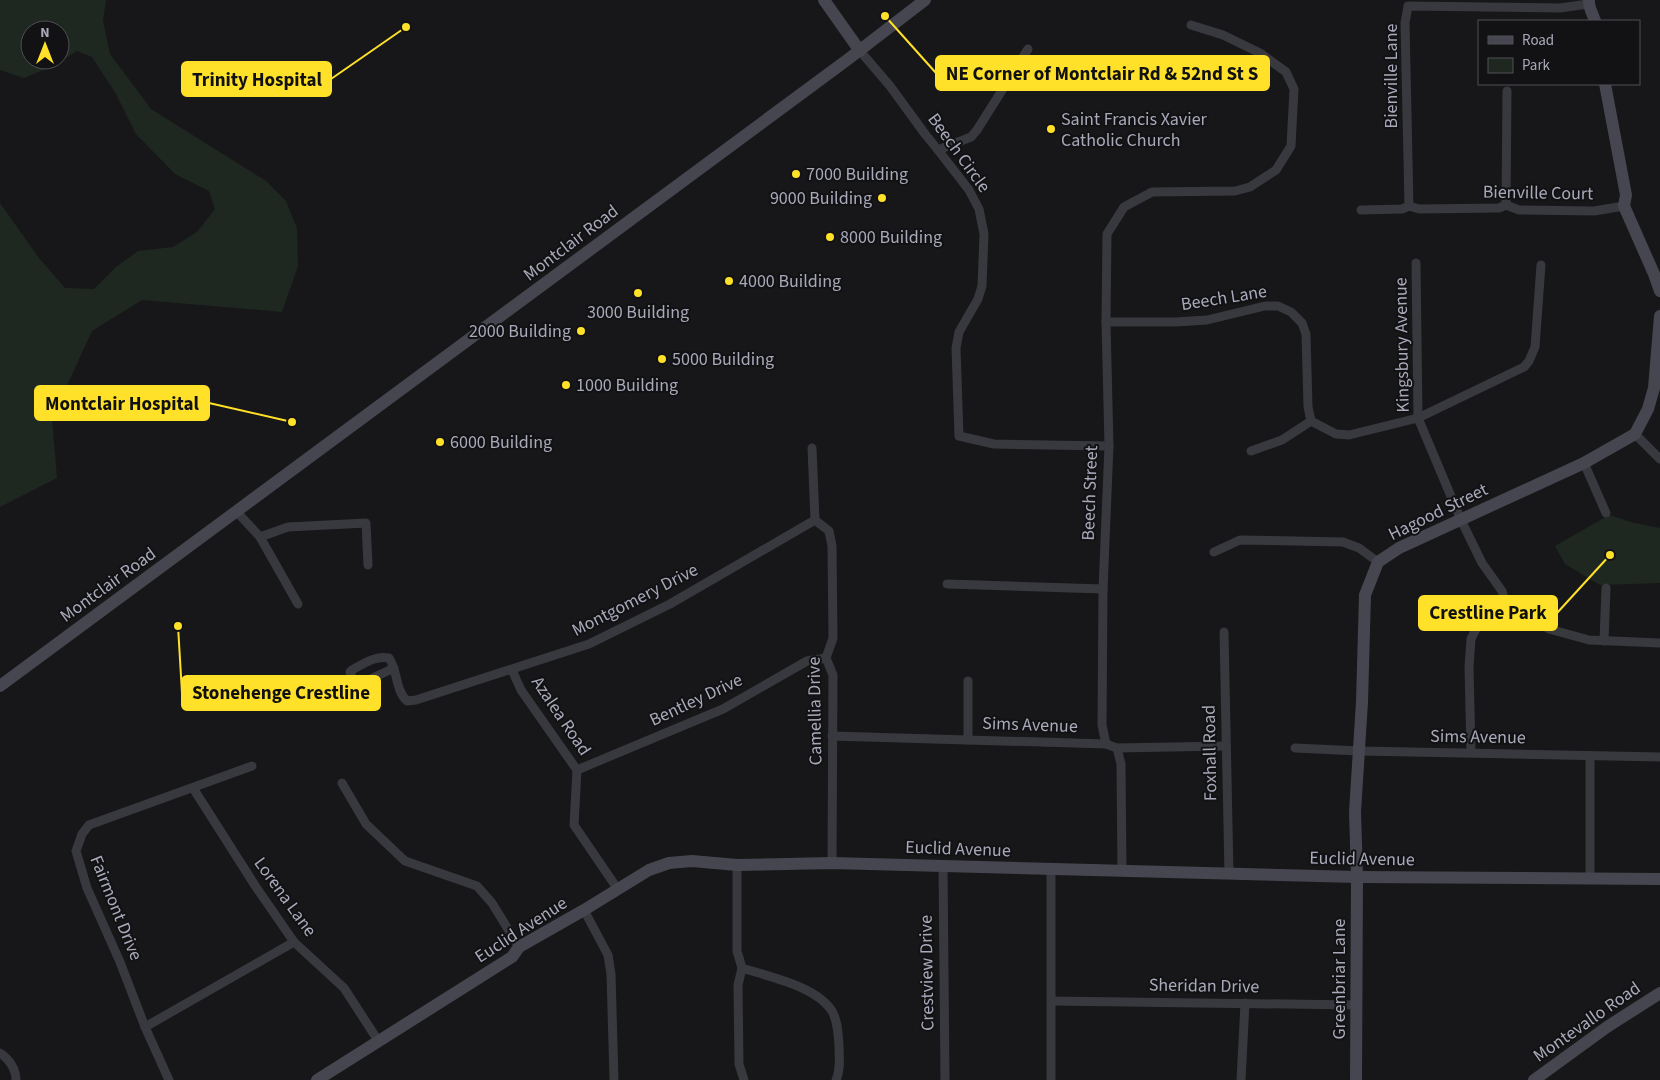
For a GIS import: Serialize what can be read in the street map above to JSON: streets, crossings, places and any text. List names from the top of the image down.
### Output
{
  "streets": {
    "street": [
      "Bienville Lane",
      "Beech Circle",
      "Bienville Court",
      "Montclair Road",
      "Beech Lane",
      "Kingsbury Avenue",
      "Beech Street",
      "Hagood Street",
      "Montgomery Drive",
      "Bentley Drive",
      "Camellia Drive",
      "Azalea Road",
      "Sims Avenue",
      "Foxhall Road",
      "Euclid Avenue",
      "Lorena Lane",
      "Fairmont Drive",
      "Crestview Drive",
      "Greenbriar Lane",
      "Sheridan Drive",
      "Montevallo Road"
    ]
  },
  "crossings": [
    ["Bienville Lane", "Bienville Court"],
    ["Beech Circle", "Montclair Road"],
    ["Beech Circle", "Beech Street"],
    ["Beech Lane", "Beech Street"],
    ["Kingsbury Avenue", "Hagood Street"],
    ["Beech Street", "Sims Avenue"],
    ["Hagood Street", "Sims Avenue"],
    ["Hagood Street", "Euclid Avenue"],
    ["Hagood Street", "Greenbriar Lane"],
    ["Montgomery Drive", "Camellia Drive"],
    ["Montgomery Drive", "Azalea Road"],
    ["Bentley Drive", "Camellia Drive"],
    ["Bentley Drive", "Azalea Road"],
    ["Camellia Drive", "Sims Avenue"],
    ["Camellia Drive", "Euclid Avenue"],
    ["Azalea Road", "Euclid Avenue"],
    ["Sims Avenue", "Foxhall Road"],
    ["Foxhall Road", "Euclid Avenue"],
    ["Euclid Avenue", "Lorena Lane"],
    ["Euclid Avenue", "Crestview Drive"],
    ["Euclid Avenue", "Greenbriar Lane"],
    ["Lorena Lane", "Fairmont Drive"],
    ["Greenbriar Lane", "Sheridan Drive"]
  ],
  "places": [
    "NE Corner of Montclair Rd & 52nd St S",
    "Trinity Hospital",
    "Saint Francis Xavier Catholic Church",
    "7000 Building",
    "9000 Building",
    "8000 Building",
    "4000 Building",
    "3000 Building",
    "2000 Building",
    "5000 Building",
    "1000 Building",
    "Montclair Hospital",
    "6000 Building",
    "Crestline Park",
    "Stonehenge Crestline"
  ],
  "legend": ["Road", "Park"],
  "north": "top"
}
